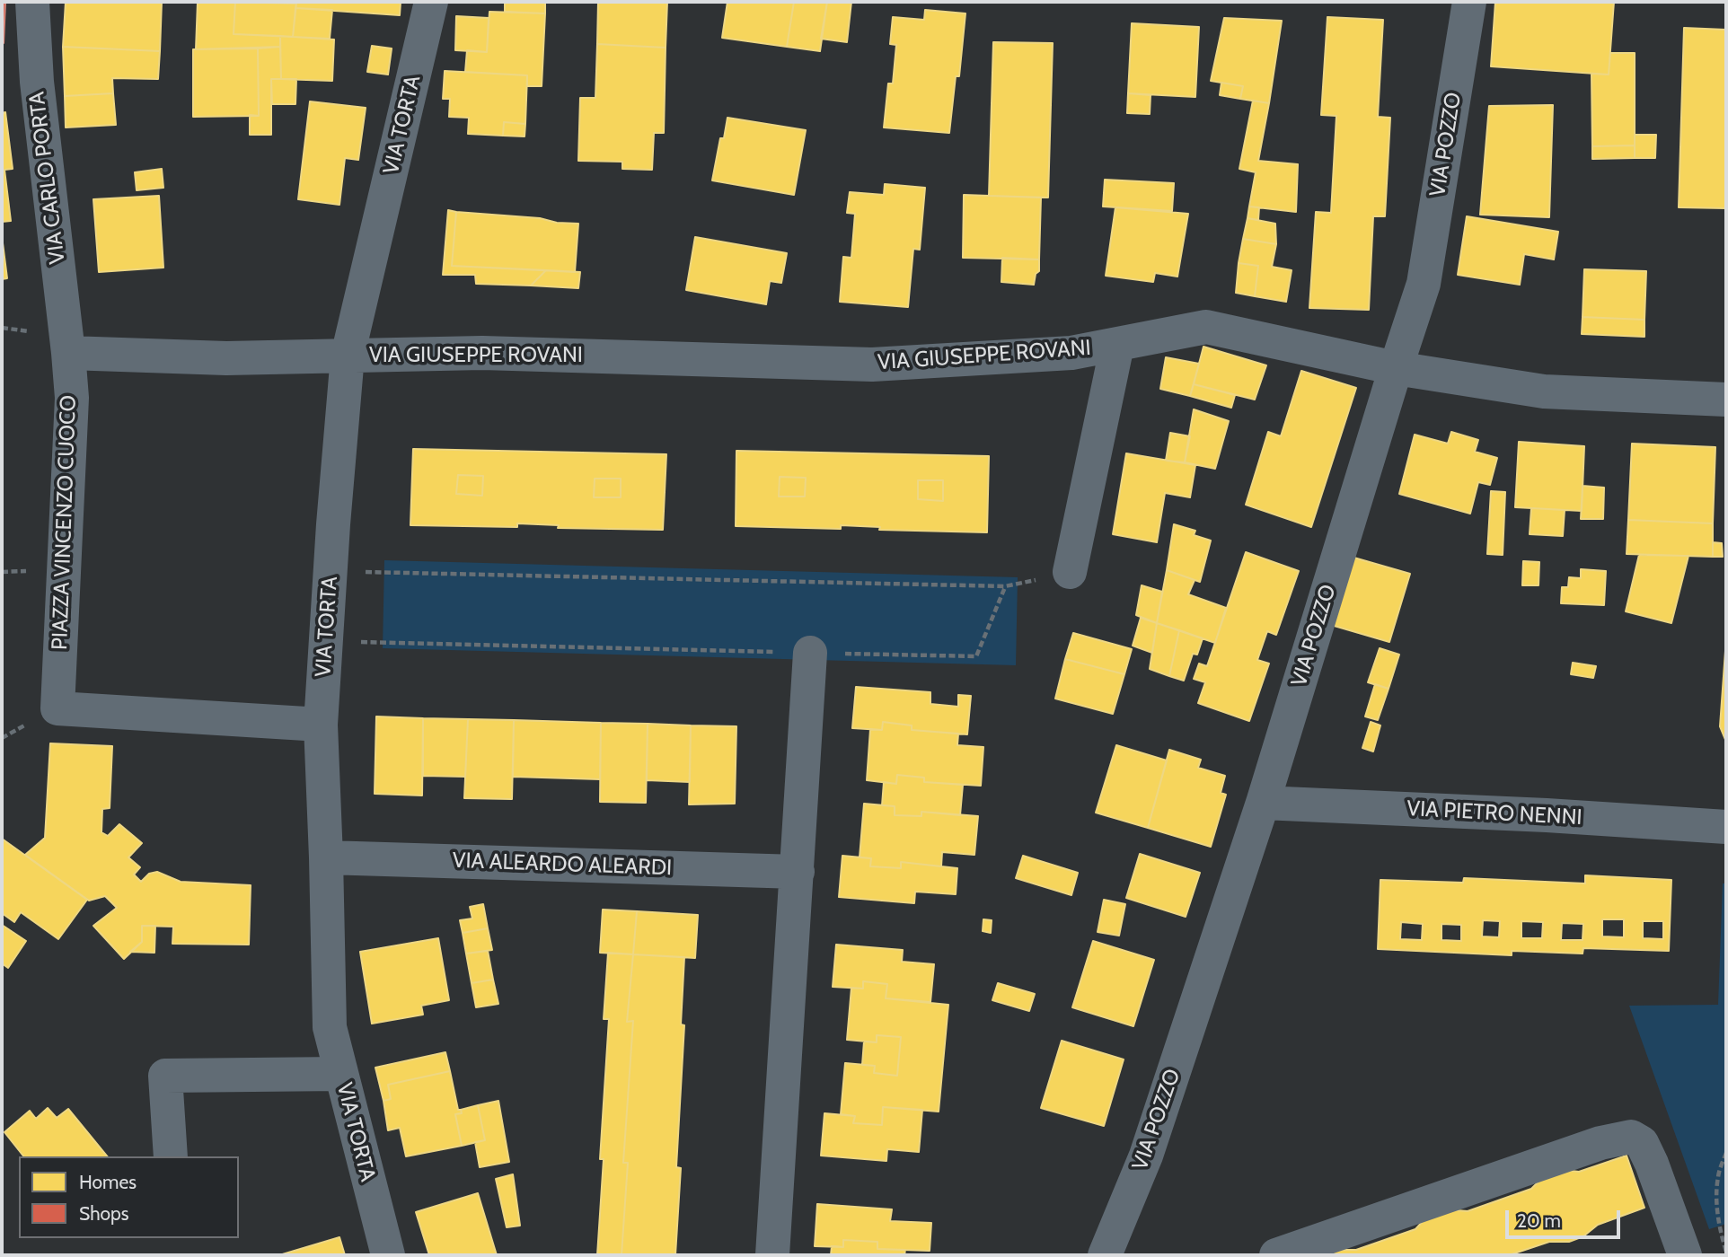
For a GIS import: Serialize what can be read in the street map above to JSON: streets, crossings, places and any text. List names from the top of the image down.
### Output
{
  "streets": {
    "street": [
      "VIA TORTA",
      "VIA POZZO",
      "VIA CARLO PORTA",
      "VIA GIUSEPPE ROVANI",
      "PIAZZA VINCENZO CUOCO",
      "VIA PIETRO NENNI",
      "VIA ALEARDO ALEARDI"
    ]
  },
  "crossings": [
    ["VIA TORTA", "VIA GIUSEPPE ROVANI"],
    ["VIA TORTA", "PIAZZA VINCENZO CUOCO"],
    ["VIA TORTA", "VIA ALEARDO ALEARDI"],
    ["VIA POZZO", "VIA GIUSEPPE ROVANI"],
    ["VIA POZZO", "VIA PIETRO NENNI"],
    ["VIA CARLO PORTA", "PIAZZA VINCENZO CUOCO"]
  ],
  "legend": ["Homes", "Shops"],
  "scale_bar": "20 m"
}
